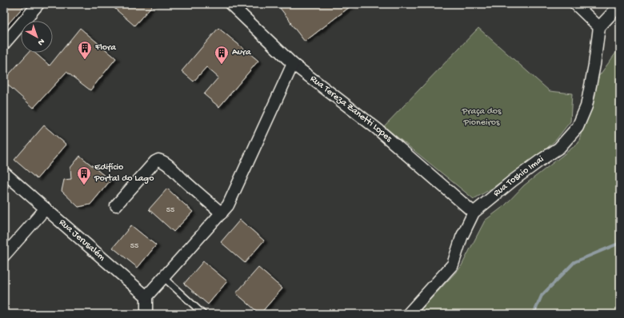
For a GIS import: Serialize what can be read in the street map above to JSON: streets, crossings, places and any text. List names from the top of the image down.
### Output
{
  "streets": {
    "street": ["Rua Tereza Zanetti Lopes", "Rua Toshio Imai", "Rua Jerusalém"]
  },
  "crossings": [
    ["Rua Tereza Zanetti Lopes", "Rua Toshio Imai"]
  ],
  "parks": ["Praça dos Pioneiros"],
  "places": {
    "building": ["Flora", "Aura", "Edifício Portal do Lago"]
  },
  "house_numbers": ["55", "55"],
  "north": "bottom right"
}
